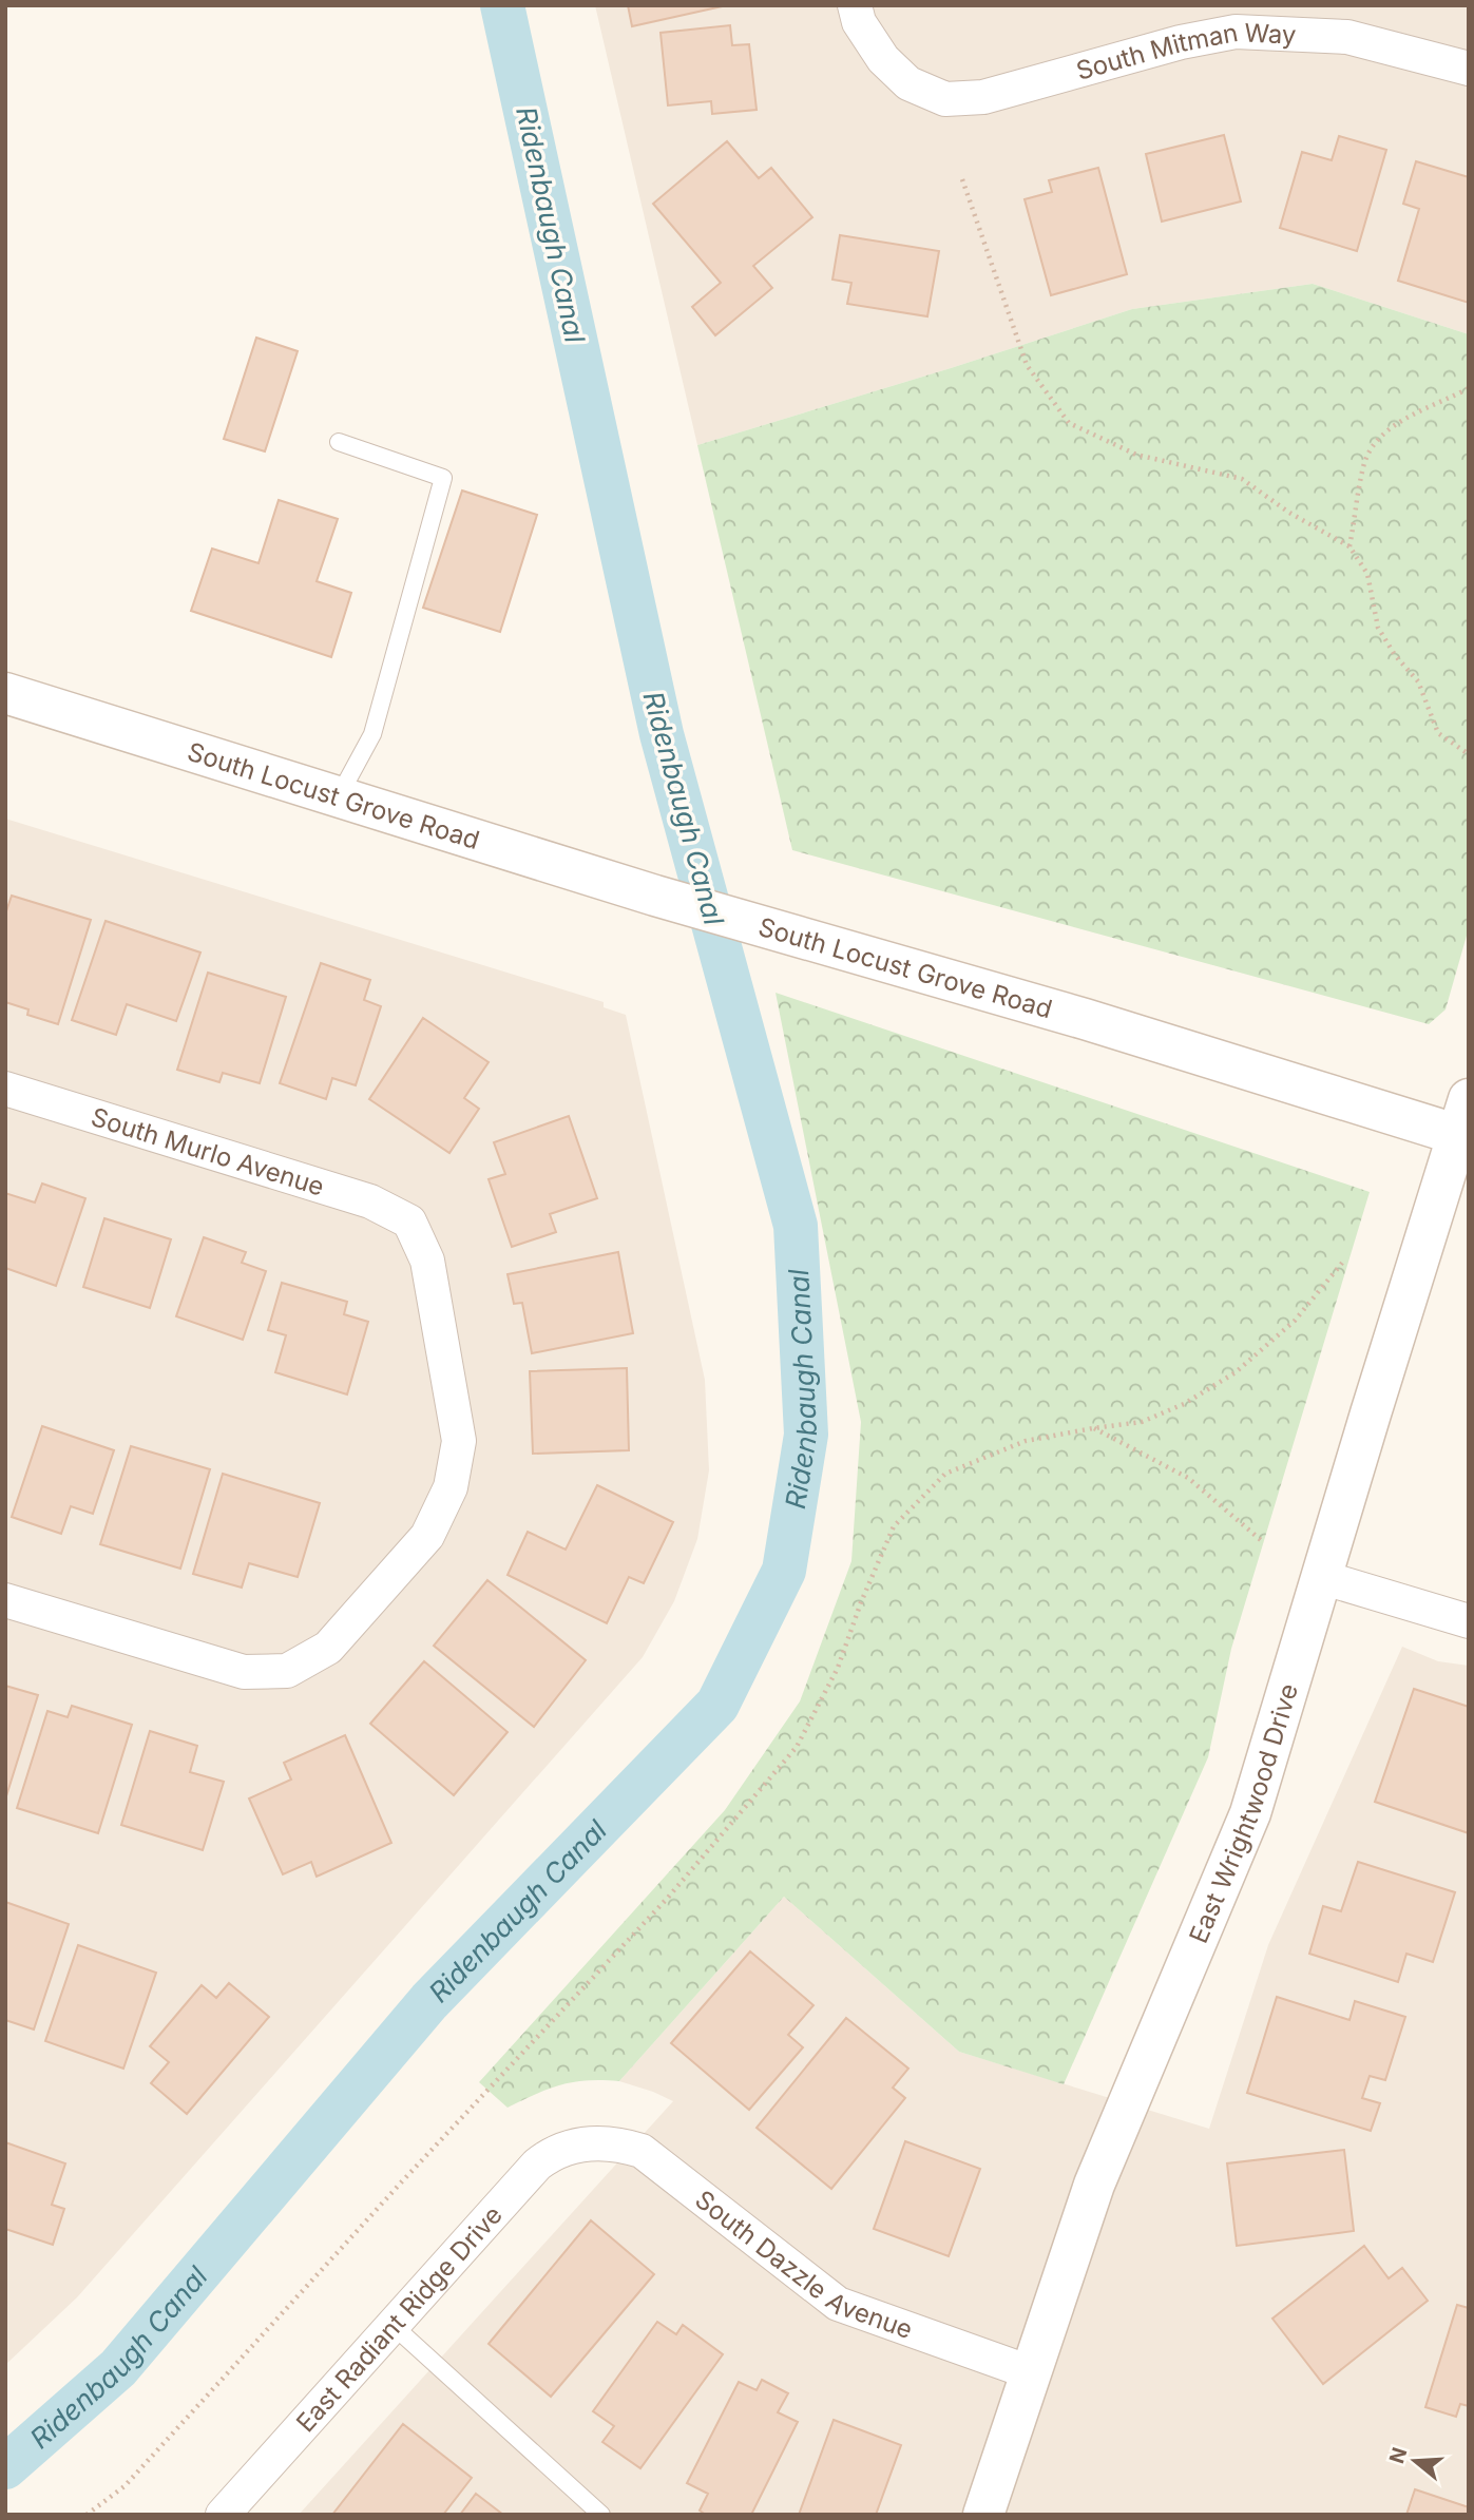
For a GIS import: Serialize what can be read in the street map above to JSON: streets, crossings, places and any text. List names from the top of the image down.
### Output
{
  "streets": {
    "main road": ["South Locust Grove Road", "East Wrightwood Drive"],
    "street": [
      "South Mitman Way",
      "South Murlo Avenue",
      "South Dazzle Avenue",
      "East Radiant Ridge Drive"
    ]
  },
  "crossings": [
    ["South Locust Grove Road", "East Wrightwood Drive"],
    ["East Wrightwood Drive", "South Dazzle Avenue"],
    ["South Dazzle Avenue", "East Radiant Ridge Drive"]
  ],
  "water": ["Ridenbaugh Canal"],
  "north": "left"
}
